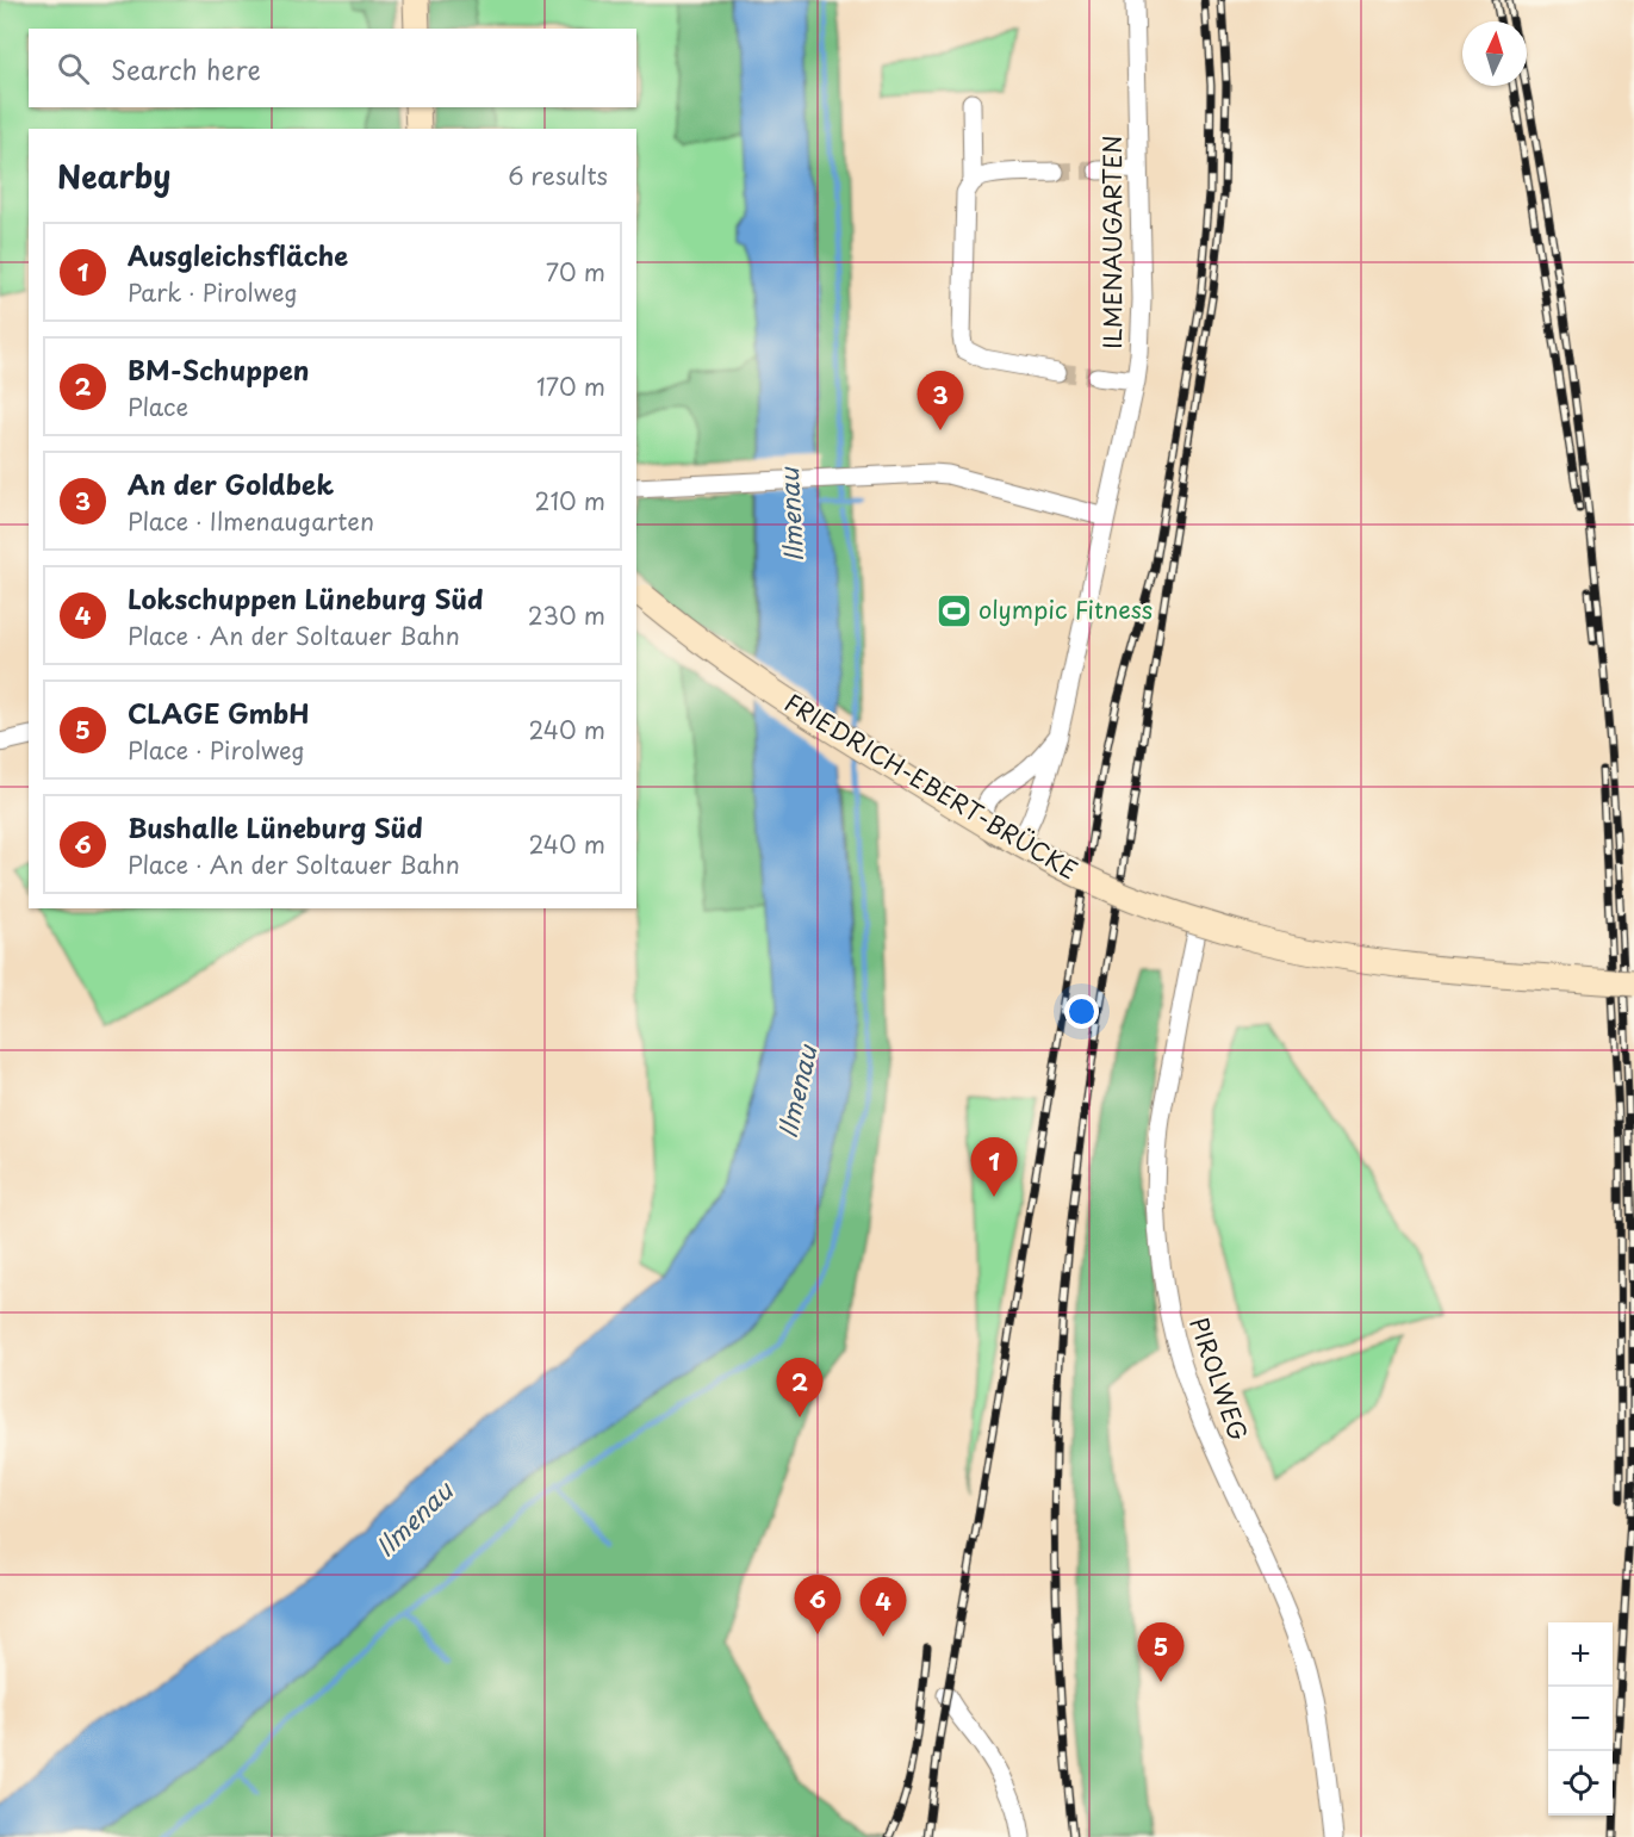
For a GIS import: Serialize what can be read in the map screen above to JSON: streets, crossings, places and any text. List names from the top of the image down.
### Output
{
  "streets": {
    "main road": ["FRIEDRICH-EBERT-BRÜCKE"],
    "street": ["ILMENAUGARTEN", "PIROLWEG"]
  },
  "crossings": [
    ["FRIEDRICH-EBERT-BRÜCKE", "PIROLWEG"]
  ],
  "water": ["Ilmenau"],
  "places": {
    "sports": ["olympic Fitness"]
  },
  "north": "top",
  "page": {
    "search": "Search here",
    "heading": ["Nearby", "6 results"],
    "list": [
      {
        "mark": "1",
        "name": "Ausgleichsfläche",
        "note": "Park · Pirolweg",
        "value": "70 m"
      },
      {
        "mark": "2",
        "name": "BM-Schuppen",
        "note": "Place",
        "value": "170 m"
      },
      {
        "mark": "3",
        "name": "An der Goldbek",
        "note": "Place · Ilmenaugarten",
        "value": "210 m"
      },
      {
        "mark": "4",
        "name": "Lokschuppen Lüneburg Süd",
        "note": "Place · An der Soltauer Bahn",
        "value": "230 m"
      },
      {
        "mark": "5",
        "name": "CLAGE GmbH",
        "note": "Place · Pirolweg",
        "value": "240 m"
      },
      {
        "mark": "6",
        "name": "Bushalle Lüneburg Süd",
        "note": "Place · An der Soltauer Bahn",
        "value": "240 m"
      }
    ],
    "pins": [
      "3",
      "1",
      "2",
      "6",
      "4",
      "5"
    ],
    "map_buttons": ["+", "−"]
  }
}
